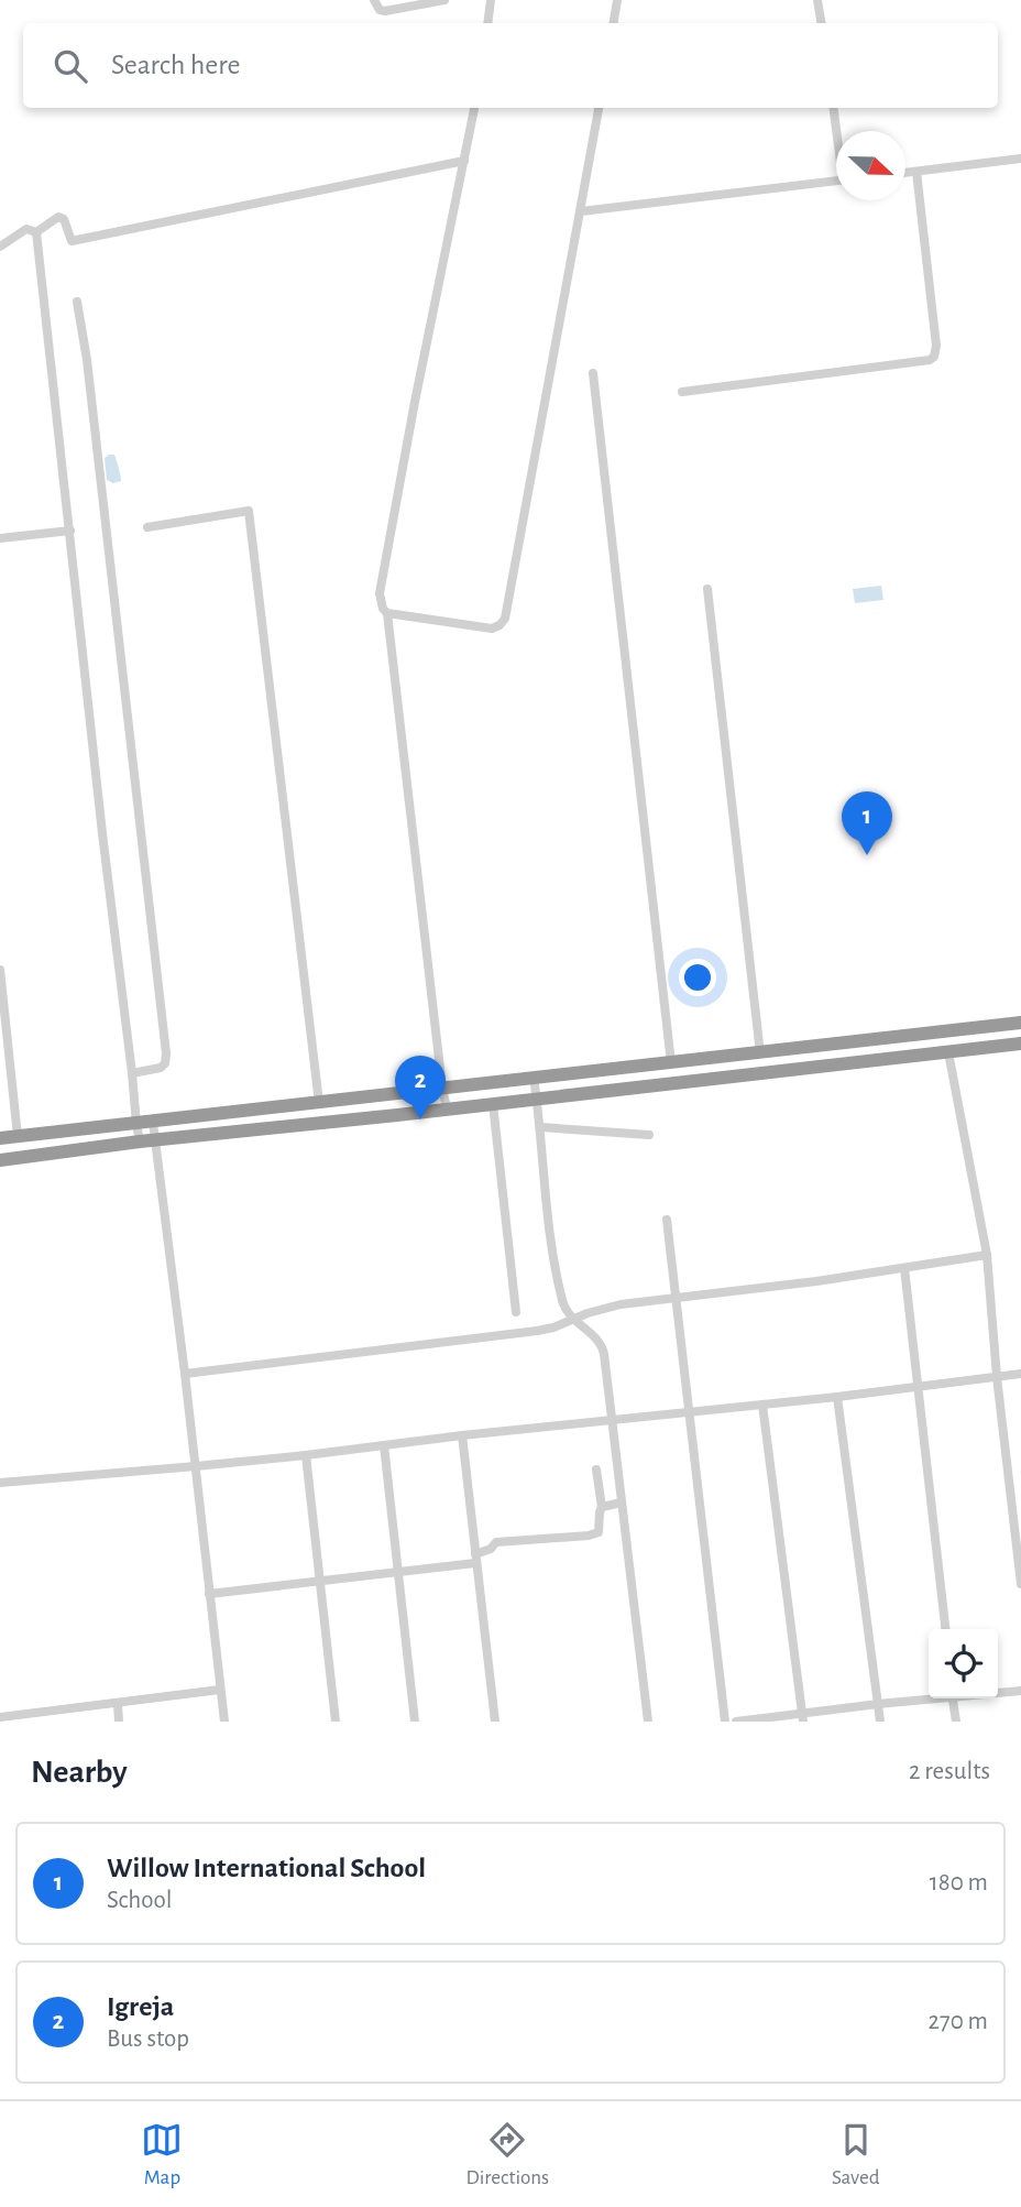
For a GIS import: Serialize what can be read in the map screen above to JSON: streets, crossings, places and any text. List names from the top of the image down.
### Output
{
  "north": "right",
  "page": {
    "search": "Search here",
    "pins": ["1", "2"],
    "heading": ["Nearby", "2 results"],
    "list": [
      {
        "mark": "1",
        "name": "Willow International School",
        "note": "School",
        "value": "180 m"
      },
      {
        "mark": "2",
        "name": "Igreja",
        "note": "Bus stop",
        "value": "270 m"
      }
    ],
    "nav": ["Map", "Directions", "Saved"]
  }
}
